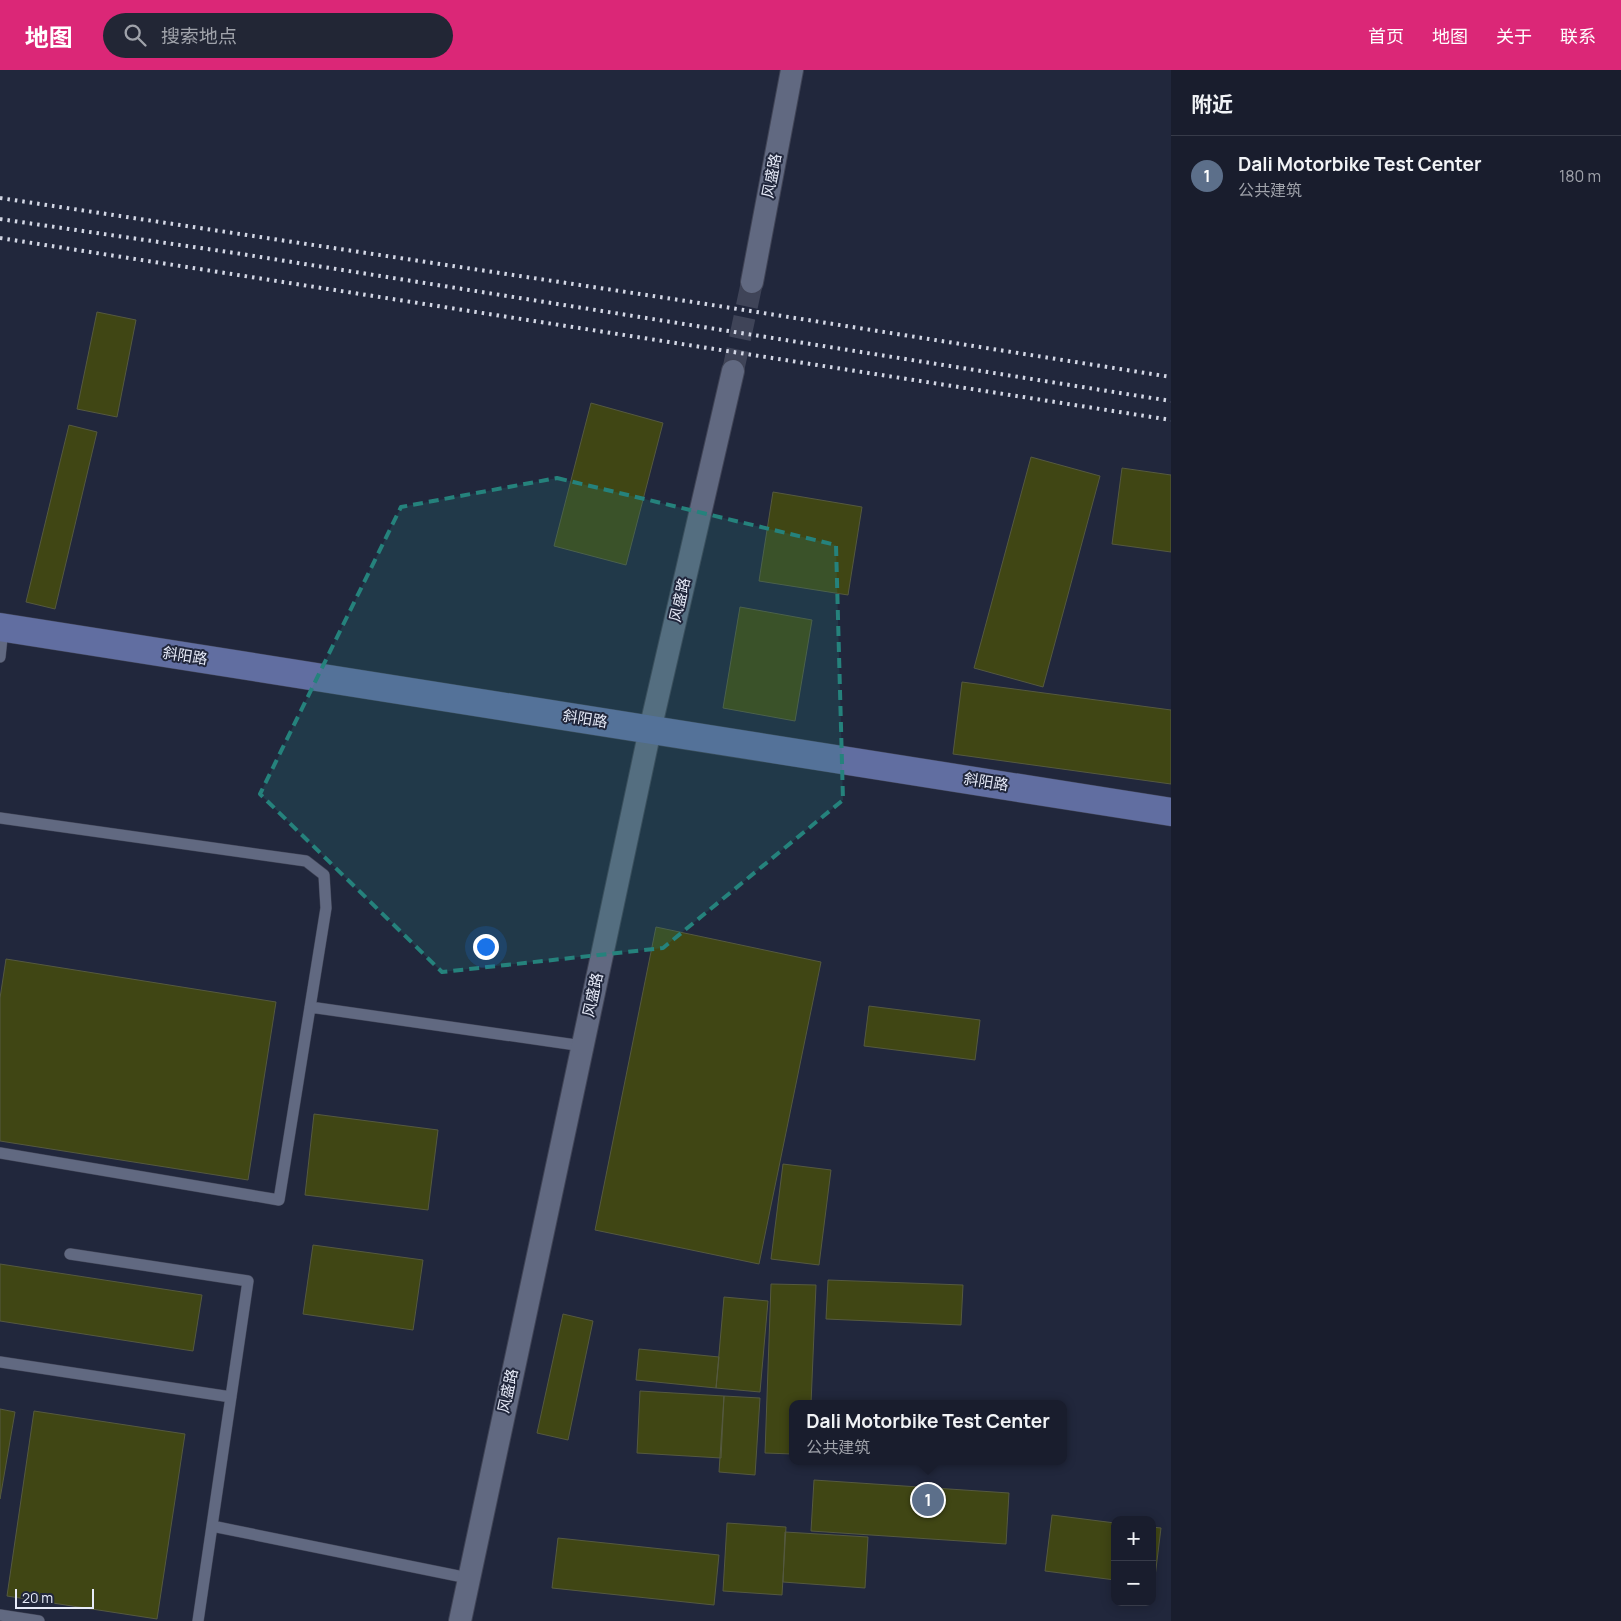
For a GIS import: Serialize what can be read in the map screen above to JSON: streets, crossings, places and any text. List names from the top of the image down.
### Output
{
  "streets": {
    "street": ["风盛路", "斜阳路"]
  },
  "crossings": [
    ["风盛路", "斜阳路"]
  ],
  "scale_bar": "20 m",
  "page": {
    "header": "地图",
    "search": "搜索地点",
    "nav": [
      "首页",
      "地图",
      "关于",
      "联系"
    ],
    "heading": "附近",
    "list": [
      {
        "mark": "1",
        "name": "Dali Motorbike Test Center",
        "note": "公共建筑",
        "value": "180 m"
      }
    ],
    "popup": ["Dali Motorbike Test Center", "公共建筑"],
    "pins": "1",
    "map_buttons": ["+", "−"],
    "scale": "20 m"
  }
}
